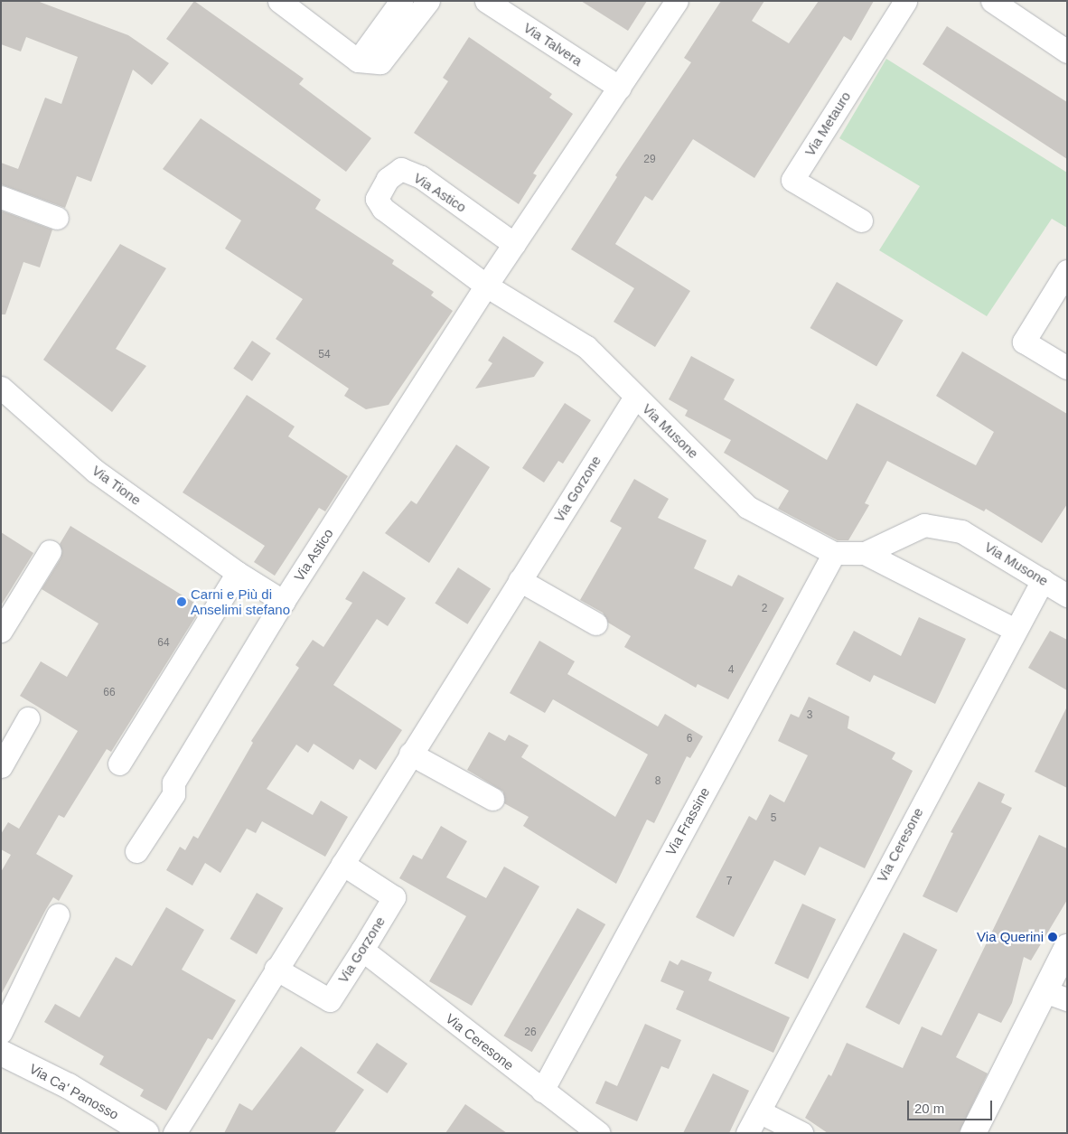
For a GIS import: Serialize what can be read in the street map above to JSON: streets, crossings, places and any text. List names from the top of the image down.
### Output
{
  "streets": {
    "street": [
      "Via Talvera",
      "Via Metauro",
      "Via Astico",
      "Via Musone",
      "Via Tione",
      "Via Gorzone",
      "Via Frassine",
      "Via Ceresone",
      "Via Ca' Panosso"
    ]
  },
  "crossings": [
    ["Via Talvera", "Via Astico"],
    ["Via Astico", "Via Musone"],
    ["Via Astico", "Via Tione"],
    ["Via Musone", "Via Gorzone"],
    ["Via Musone", "Via Frassine"],
    ["Via Musone", "Via Ceresone"],
    ["Via Gorzone", "Via Ceresone"],
    ["Via Frassine", "Via Ceresone"]
  ],
  "places": ["Carni e Più di Anselimi stefano", "Via Querini"],
  "house_numbers": [
    "29",
    "54",
    "2",
    "64",
    "4",
    "66",
    "3",
    "6",
    "8",
    "5",
    "7",
    "26"
  ],
  "scale_bar": "20 m"
}
